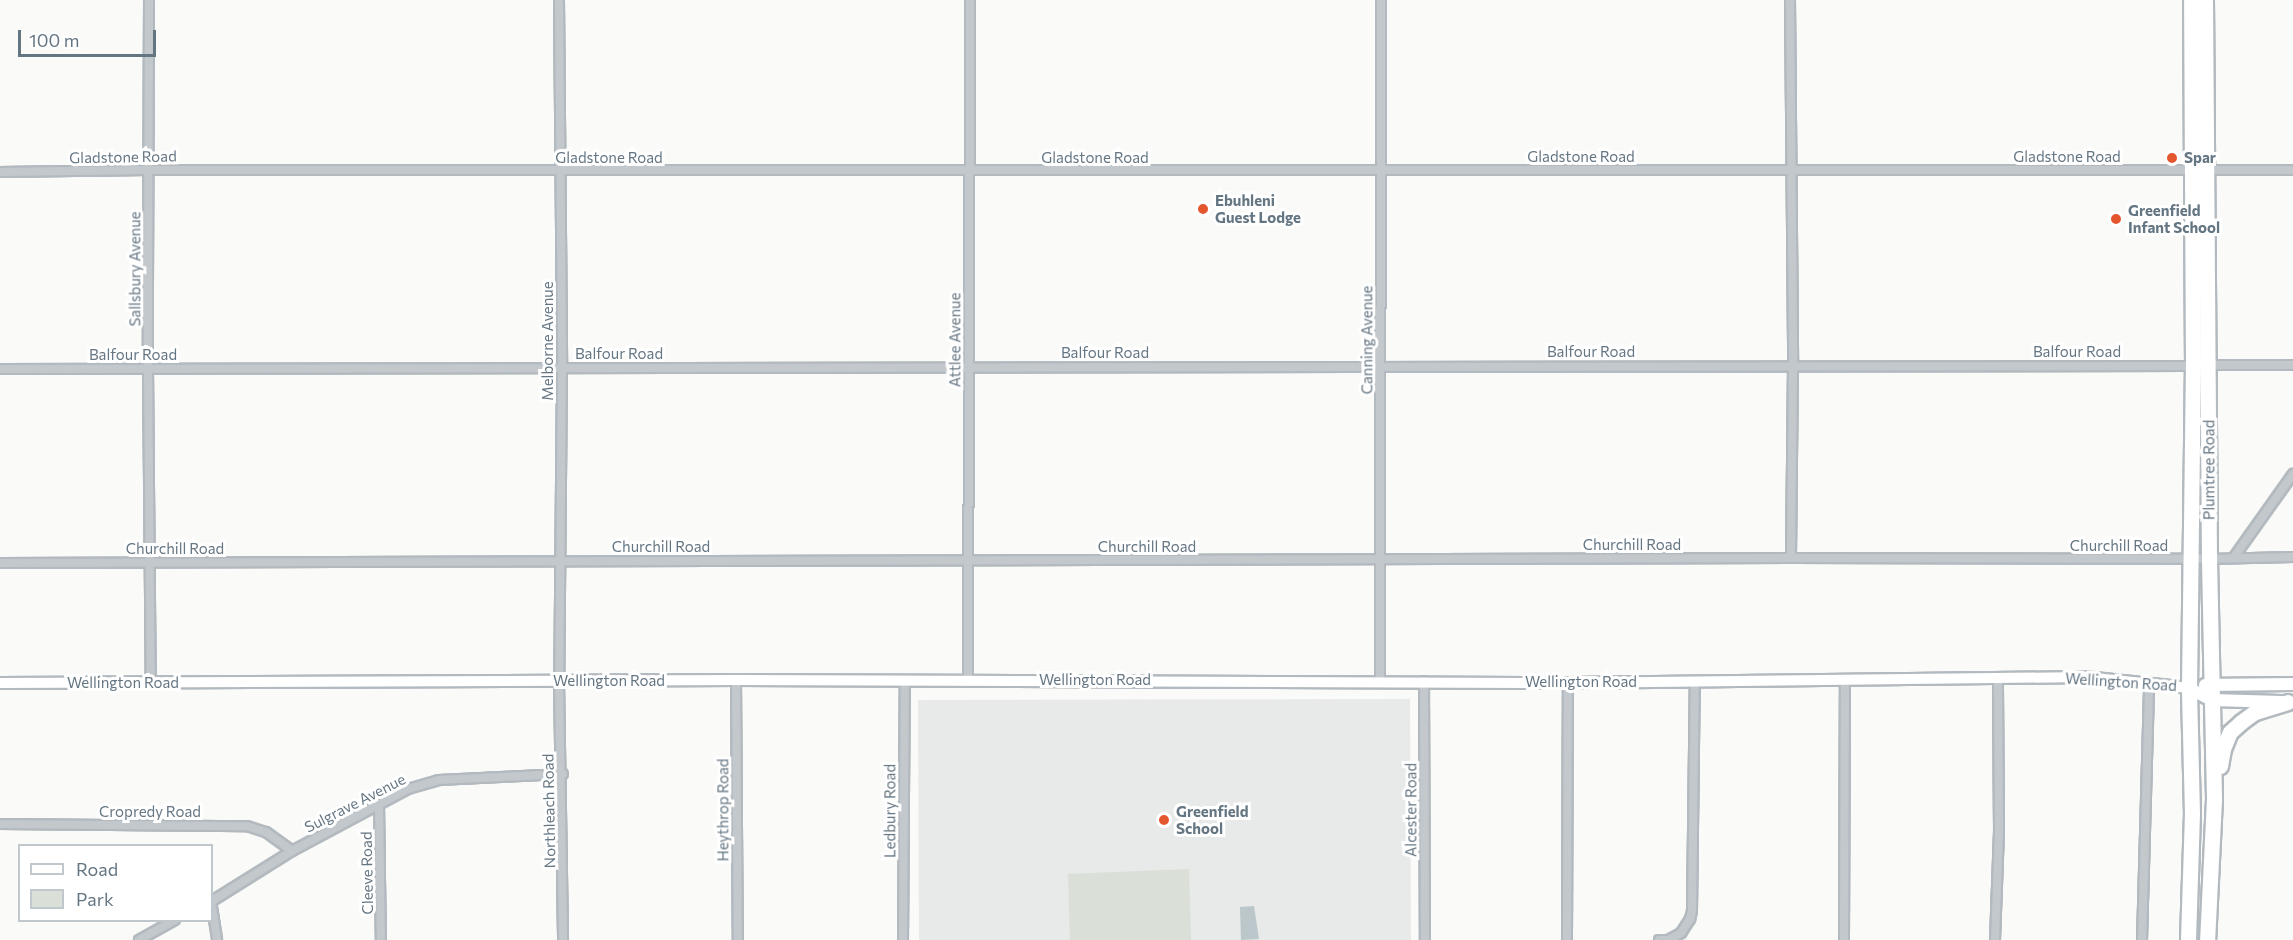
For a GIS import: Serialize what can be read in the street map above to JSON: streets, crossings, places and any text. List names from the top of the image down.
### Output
{
  "streets": {
    "highway": ["Plumtree Road"],
    "main road": ["Wellington Road"],
    "street": [
      "Gladstone Road",
      "Sallsbury Avenue",
      "Attlee Avenue",
      "Canning Avenue",
      "Melborne Avenue",
      "Balfour Road",
      "Churchill Road",
      "Sulgrave Avenue",
      "Heythrop Road",
      "Alcester Road",
      "Northleach Road",
      "Ledbury Road",
      "Cropredy Road",
      "Cleeve Road"
    ]
  },
  "crossings": [
    ["Gladstone Road", "Sallsbury Avenue"],
    ["Gladstone Road", "Attlee Avenue"],
    ["Gladstone Road", "Canning Avenue"],
    ["Gladstone Road", "Melborne Avenue"],
    ["Gladstone Road", "Plumtree Road"],
    ["Sallsbury Avenue", "Balfour Road"],
    ["Sallsbury Avenue", "Churchill Road"],
    ["Sallsbury Avenue", "Wellington Road"],
    ["Attlee Avenue", "Balfour Road"],
    ["Attlee Avenue", "Churchill Road"],
    ["Attlee Avenue", "Wellington Road"],
    ["Canning Avenue", "Balfour Road"],
    ["Canning Avenue", "Churchill Road"],
    ["Canning Avenue", "Wellington Road"],
    ["Melborne Avenue", "Balfour Road"],
    ["Melborne Avenue", "Churchill Road"],
    ["Melborne Avenue", "Wellington Road"],
    ["Melborne Avenue", "Northleach Road"],
    ["Balfour Road", "Plumtree Road"],
    ["Plumtree Road", "Churchill Road"],
    ["Plumtree Road", "Wellington Road"],
    ["Wellington Road", "Heythrop Road"],
    ["Wellington Road", "Alcester Road"],
    ["Wellington Road", "Northleach Road"],
    ["Wellington Road", "Ledbury Road"],
    ["Sulgrave Avenue", "Northleach Road"],
    ["Sulgrave Avenue", "Cropredy Road"],
    ["Sulgrave Avenue", "Cleeve Road"]
  ],
  "places": [
    "Spar",
    "Ebuhleni Guest Lodge",
    "Greenfield Infant School",
    "Greenfield School"
  ],
  "legend": ["Road", "Park"],
  "scale_bar": "100 m"
}
